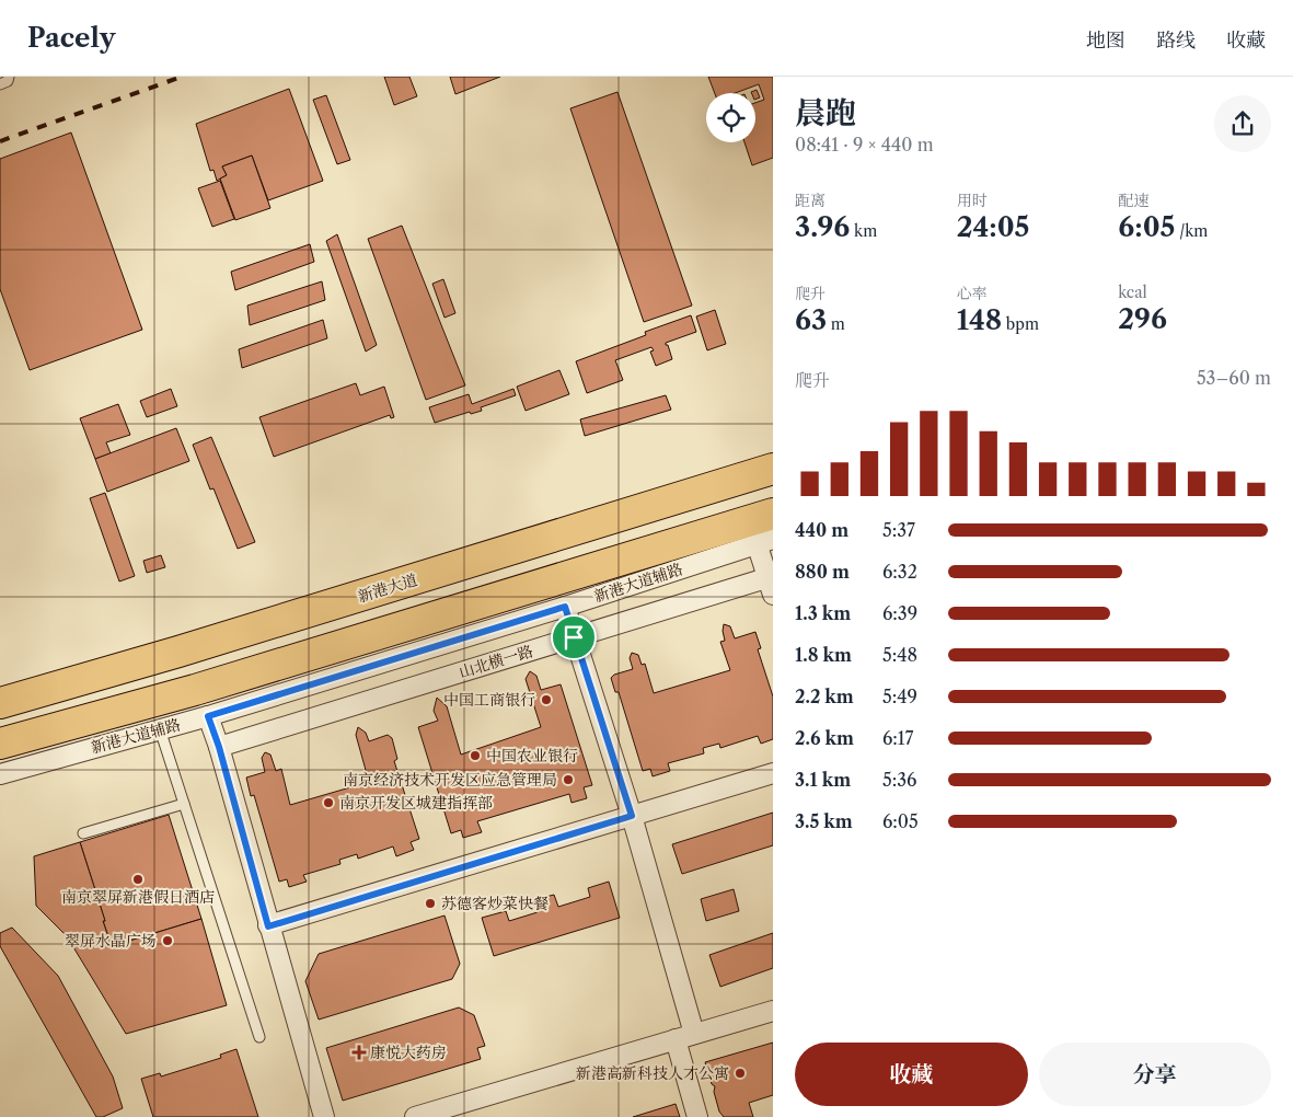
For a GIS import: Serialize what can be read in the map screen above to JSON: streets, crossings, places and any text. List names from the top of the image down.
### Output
{
  "streets": {
    "main road": ["新港大道"],
    "street": ["新港大道辅路", "山北横一路"]
  },
  "places": {
    "other": [
      "中国工商银行",
      "中国农业银行",
      "南京经济技术开发区应急管理局",
      "南京开发区城建指挥部",
      "南京翠屏新港假日酒店",
      "苏德客炒菜快餐",
      "翠屏水晶广场",
      "新港高新科技人才公寓"
    ],
    "health": ["康悦大药房"]
  },
  "page": {
    "header": "Pacely",
    "nav": ["地图", "路线", "收藏"],
    "heading": ["晨跑", "08:41 · 9 × 440 m"],
    "stats": [
      ["距离", "3.96 km"],
      ["用时", "24:05"],
      ["配速", "6:05 /km"],
      ["爬升", "63 m"],
      ["心率", "148 bpm"],
      ["kcal", "296"]
    ],
    "chart": ["爬升", "53–60 m"],
    "list": [
      {
        "name": "440 m",
        "note": "5:37"
      },
      {
        "name": "880 m",
        "note": "6:32"
      },
      {
        "name": "1.3 km",
        "note": "6:39"
      },
      {
        "name": "1.8 km",
        "note": "5:48"
      },
      {
        "name": "2.2 km",
        "note": "5:49"
      },
      {
        "name": "2.6 km",
        "note": "6:17"
      },
      {
        "name": "3.1 km",
        "note": "5:36"
      },
      {
        "name": "3.5 km",
        "note": "6:05"
      }
    ],
    "buttons": ["收藏", "分享"]
  }
}
